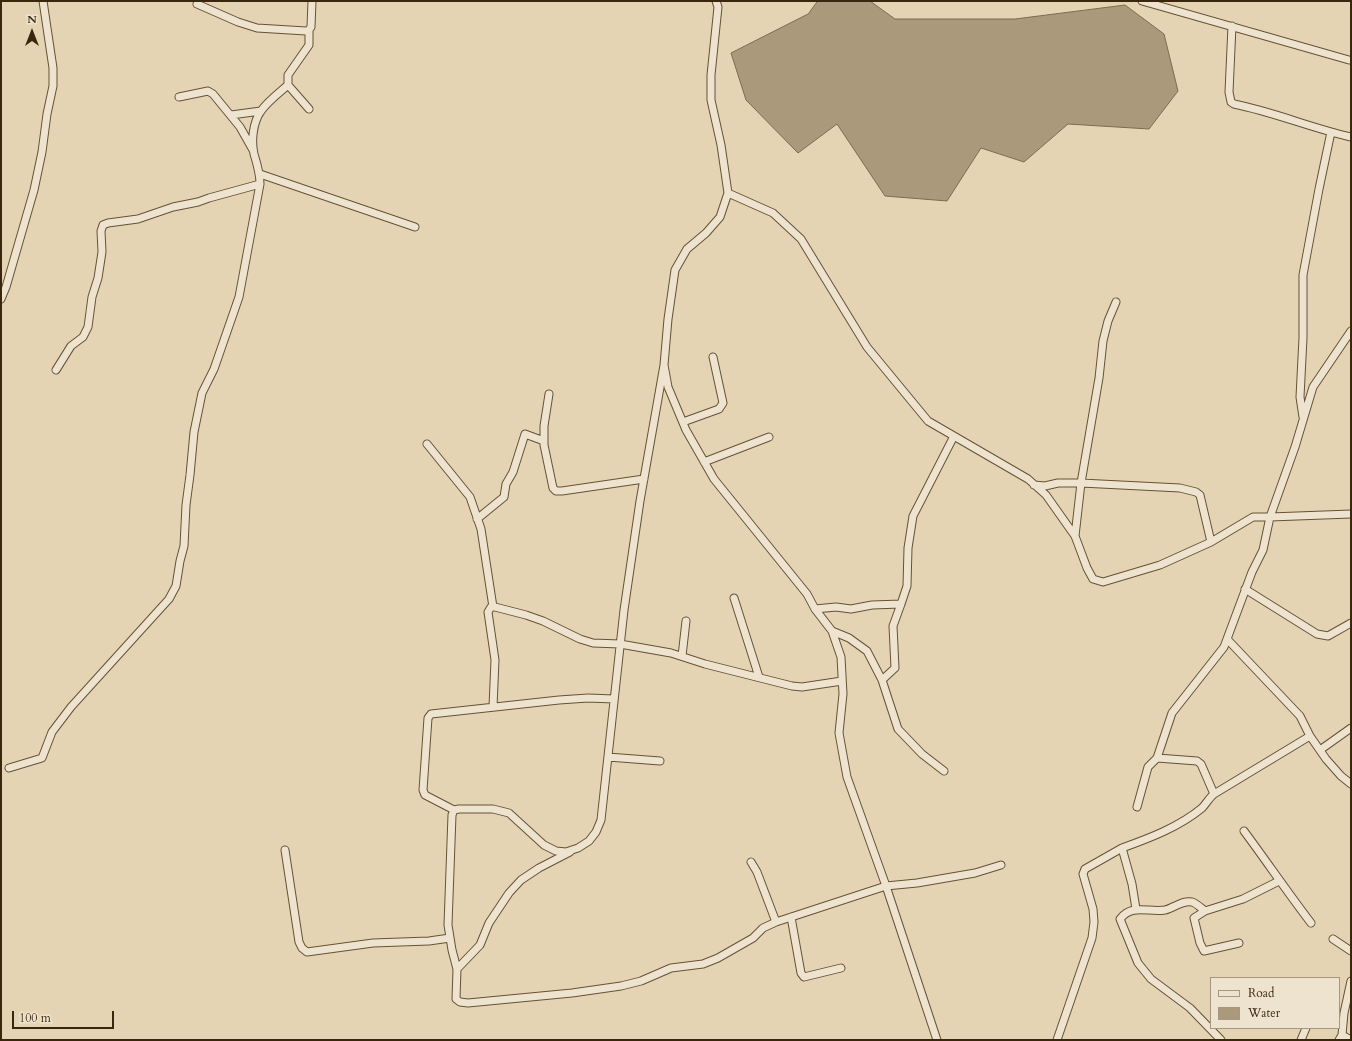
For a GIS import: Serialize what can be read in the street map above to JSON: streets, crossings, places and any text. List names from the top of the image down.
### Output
{
  "legend": ["Road", "Water"],
  "scale_bar": "100 m",
  "north": "top"
}
